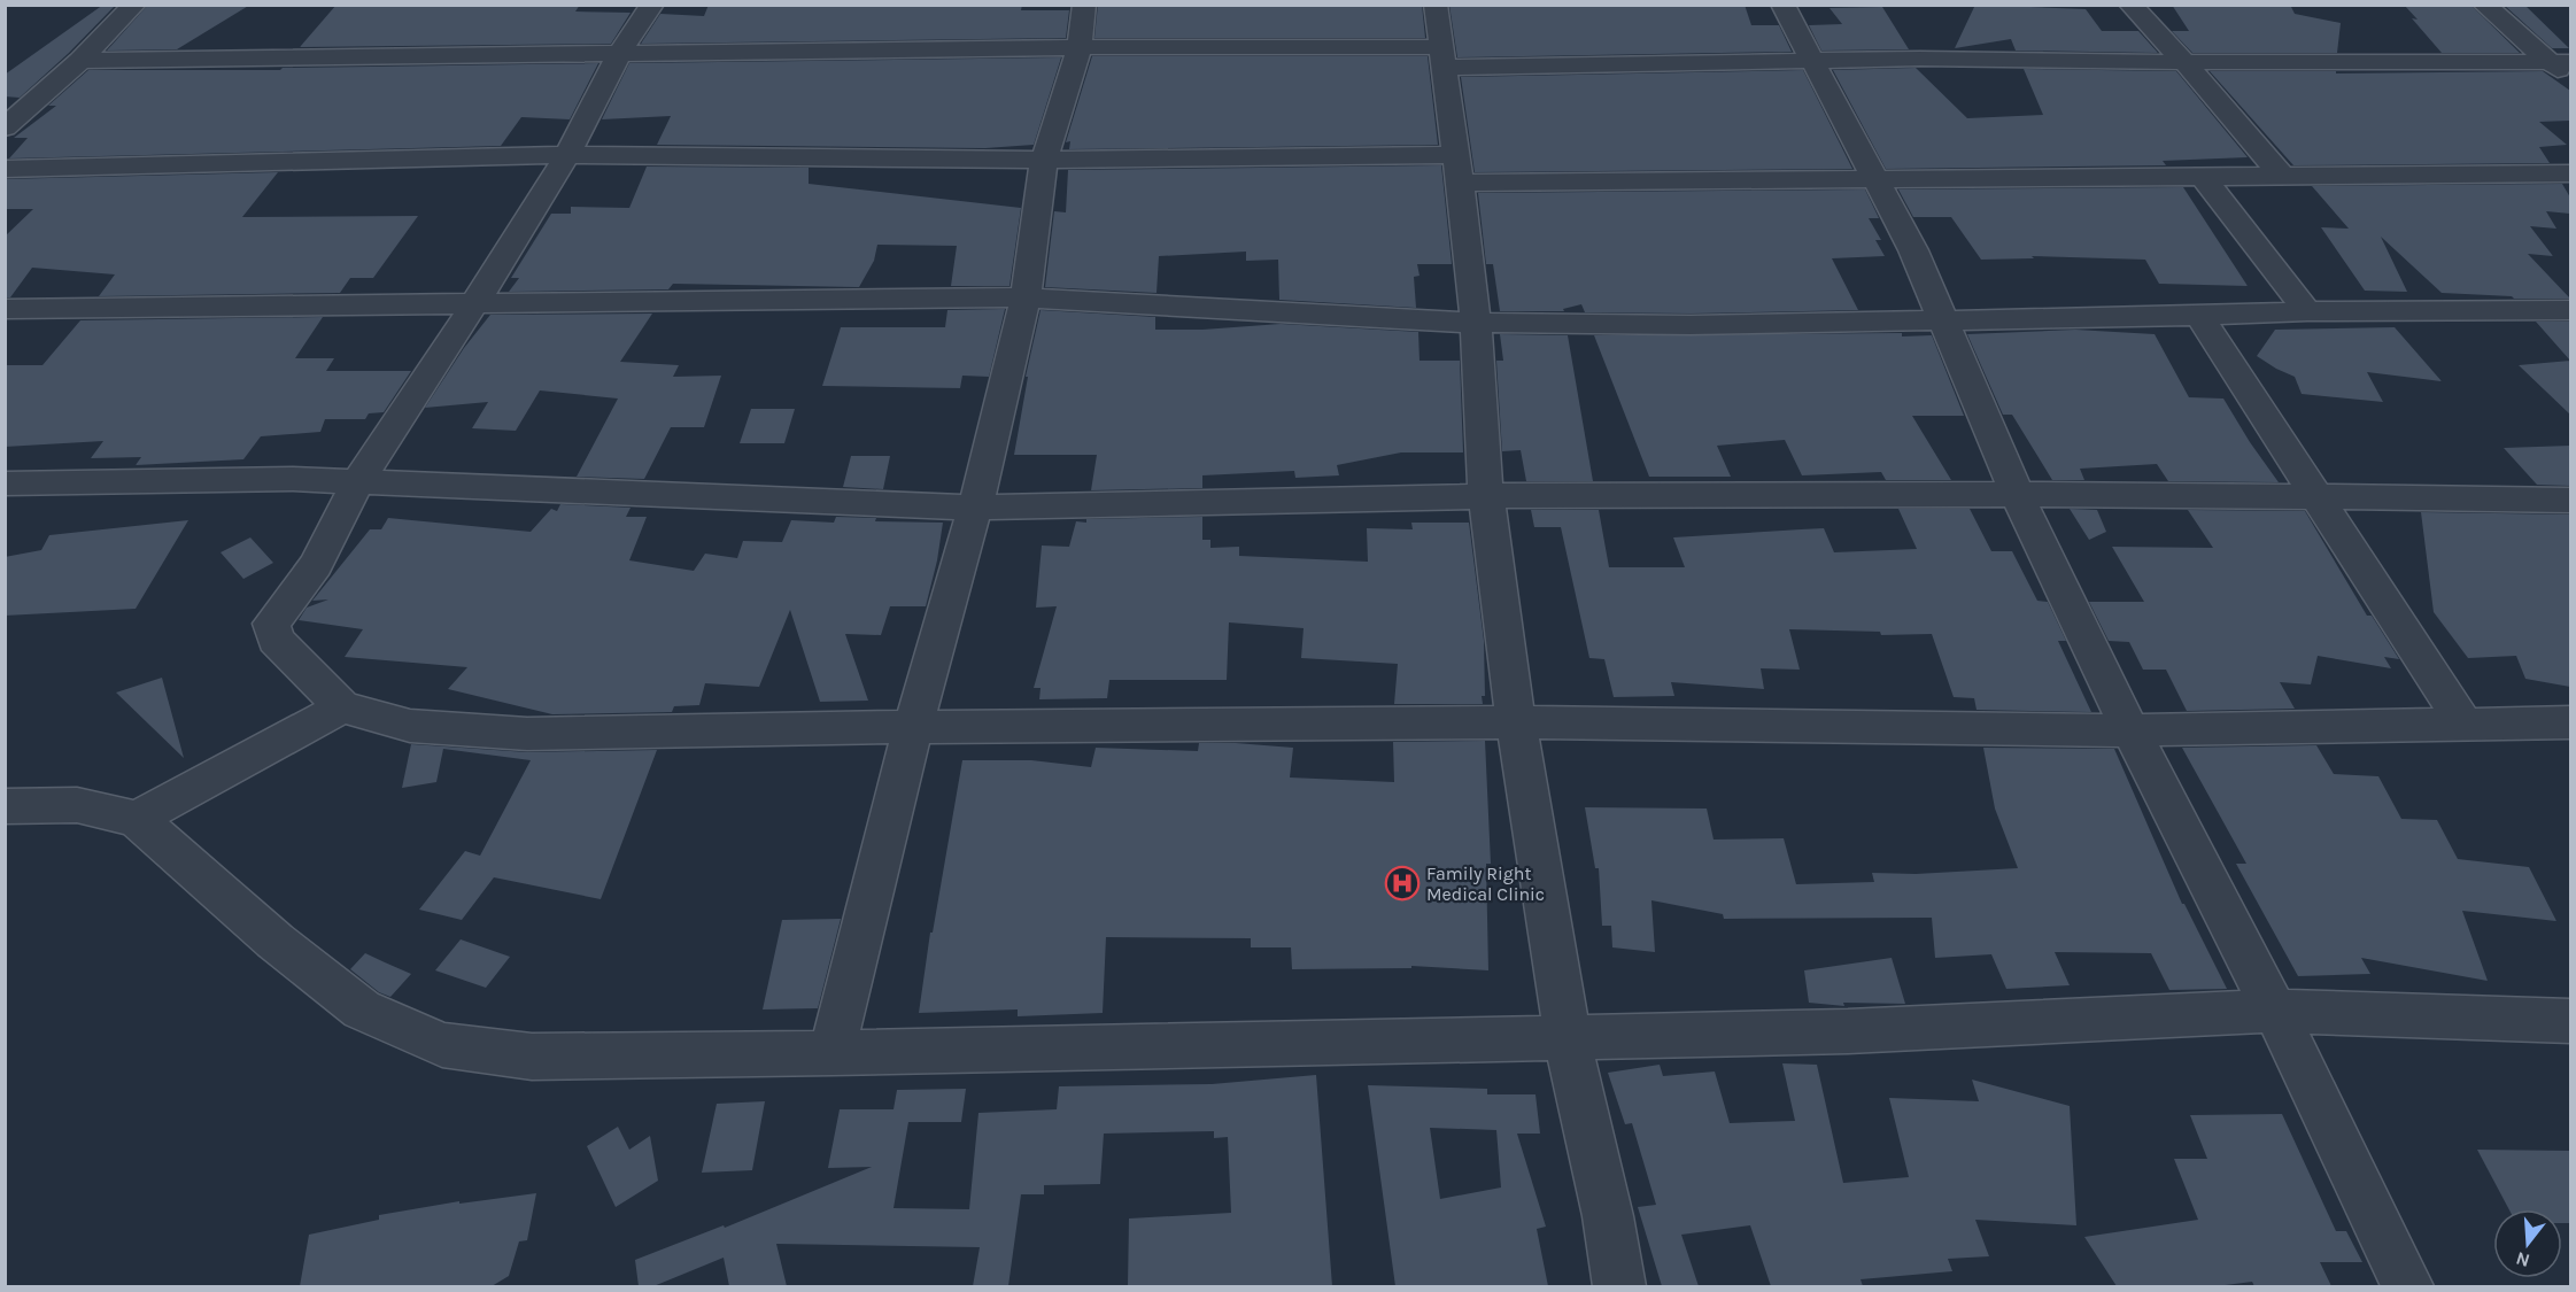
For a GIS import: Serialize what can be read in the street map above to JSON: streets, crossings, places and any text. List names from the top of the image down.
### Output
{
  "places": {
    "hospital": ["Family Right Medical Clinic"]
  },
  "north": "bottom"
}
